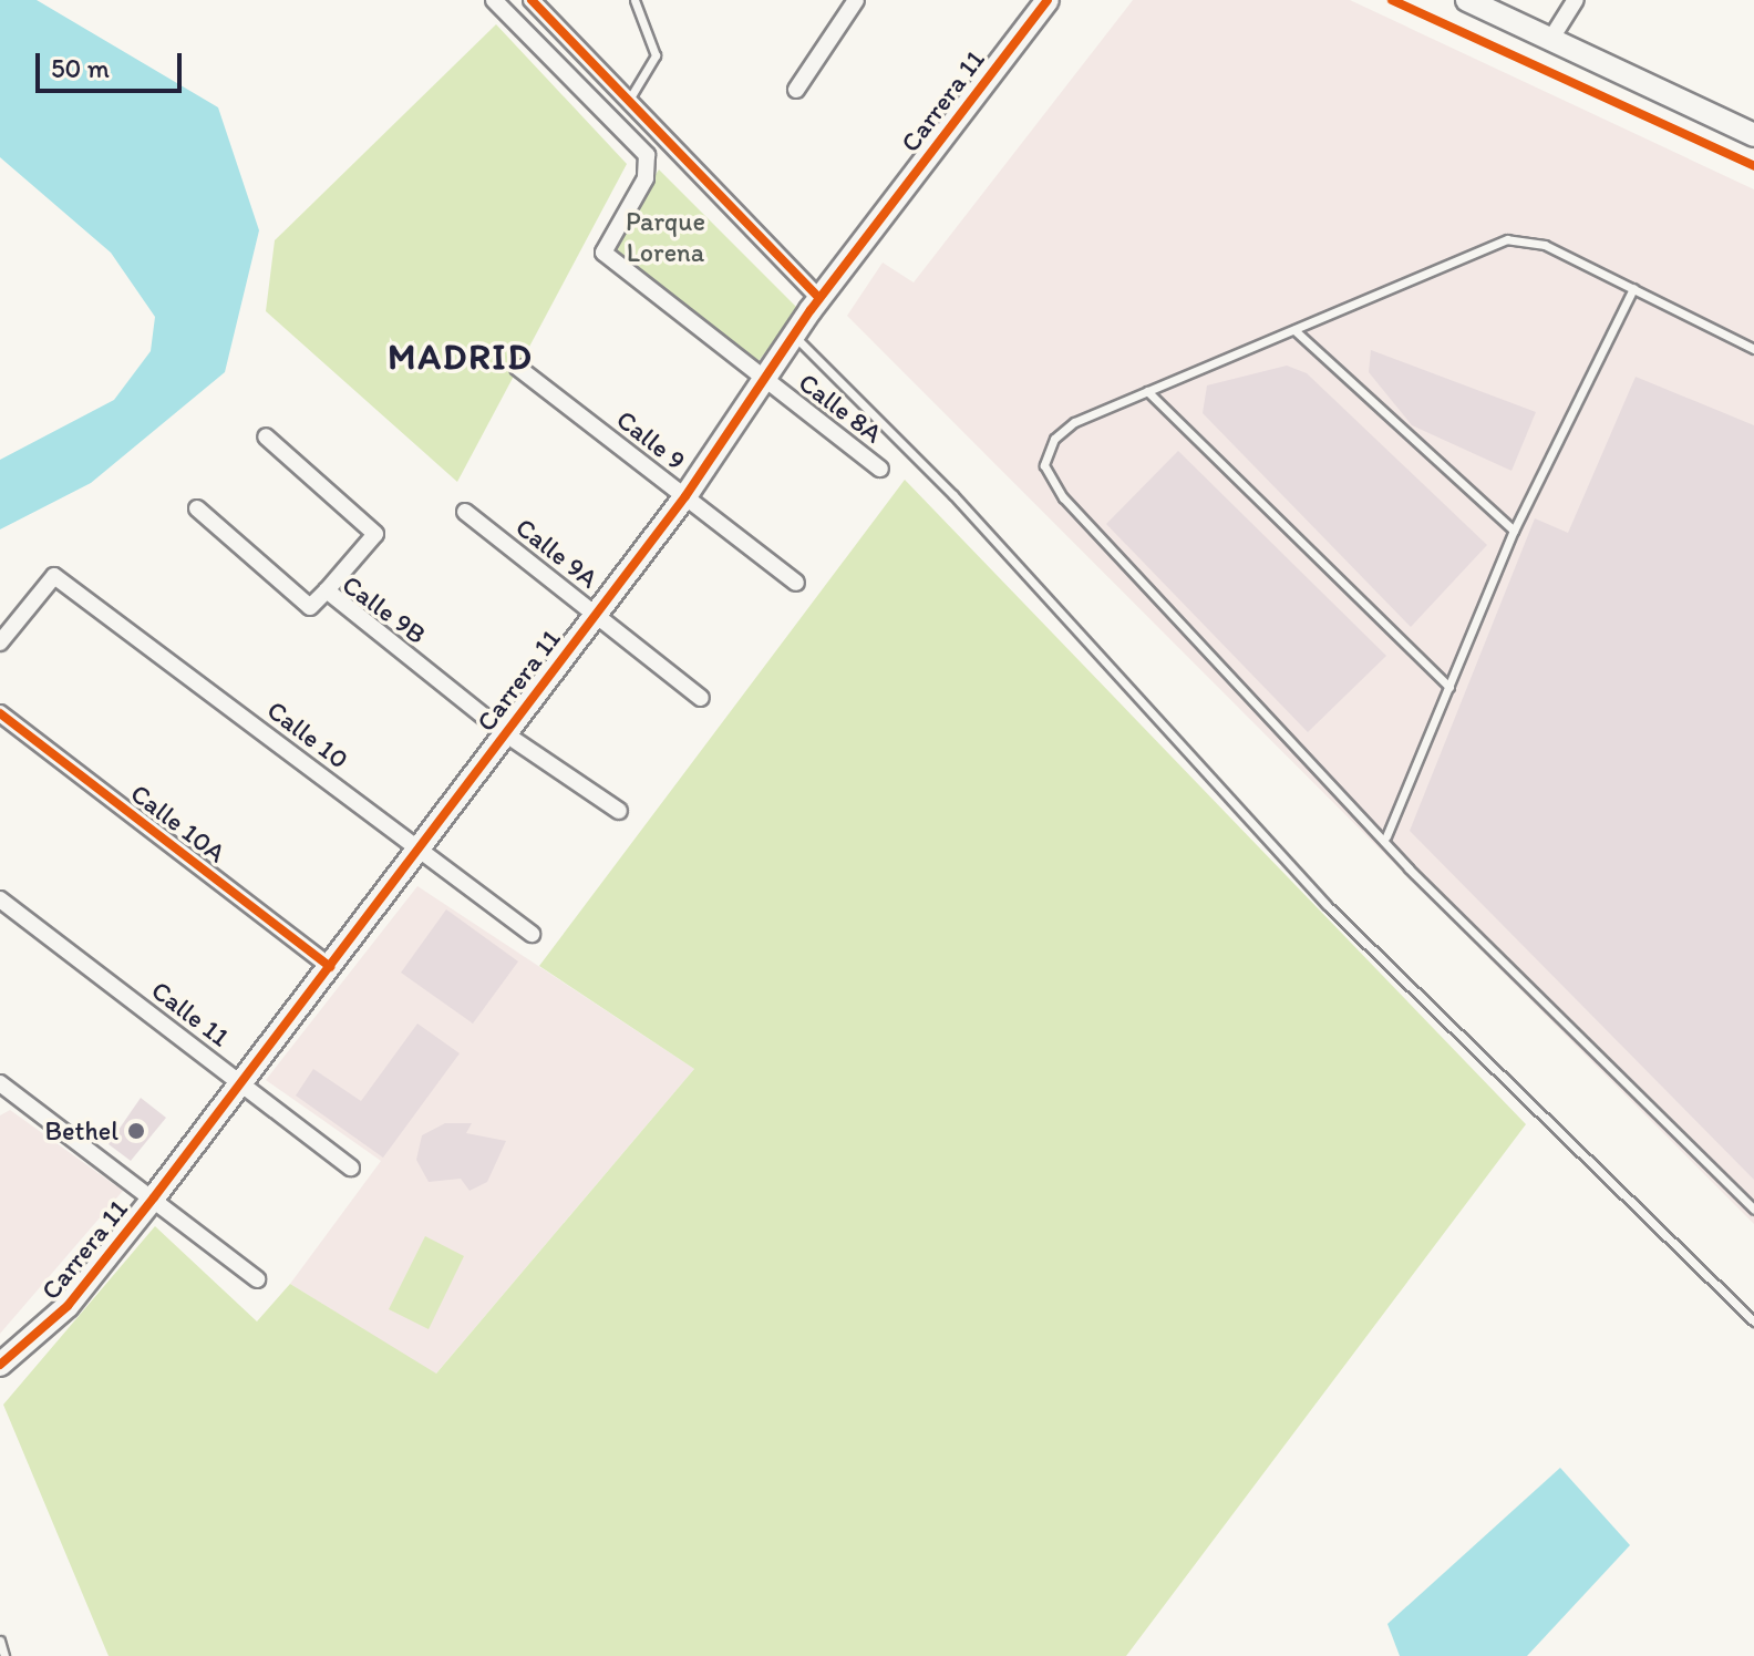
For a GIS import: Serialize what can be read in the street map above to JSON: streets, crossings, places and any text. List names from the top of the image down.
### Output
{
  "streets": {
    "street": [
      "Carrera 11",
      "Calle 8A",
      "Calle 9",
      "Calle 9A",
      "Calle 9B",
      "Calle 10",
      "Calle 10A",
      "Calle 11"
    ]
  },
  "crossings": [
    ["Carrera 11", "Calle 8A"],
    ["Carrera 11", "Calle 9"],
    ["Carrera 11", "Calle 9A"],
    ["Carrera 11", "Calle 9B"],
    ["Carrera 11", "Calle 10"],
    ["Carrera 11", "Calle 10A"],
    ["Carrera 11", "Calle 11"]
  ],
  "districts": ["MADRID"],
  "parks": ["Parque Lorena"],
  "places": ["Bethel"],
  "scale_bar": "50 m"
}
